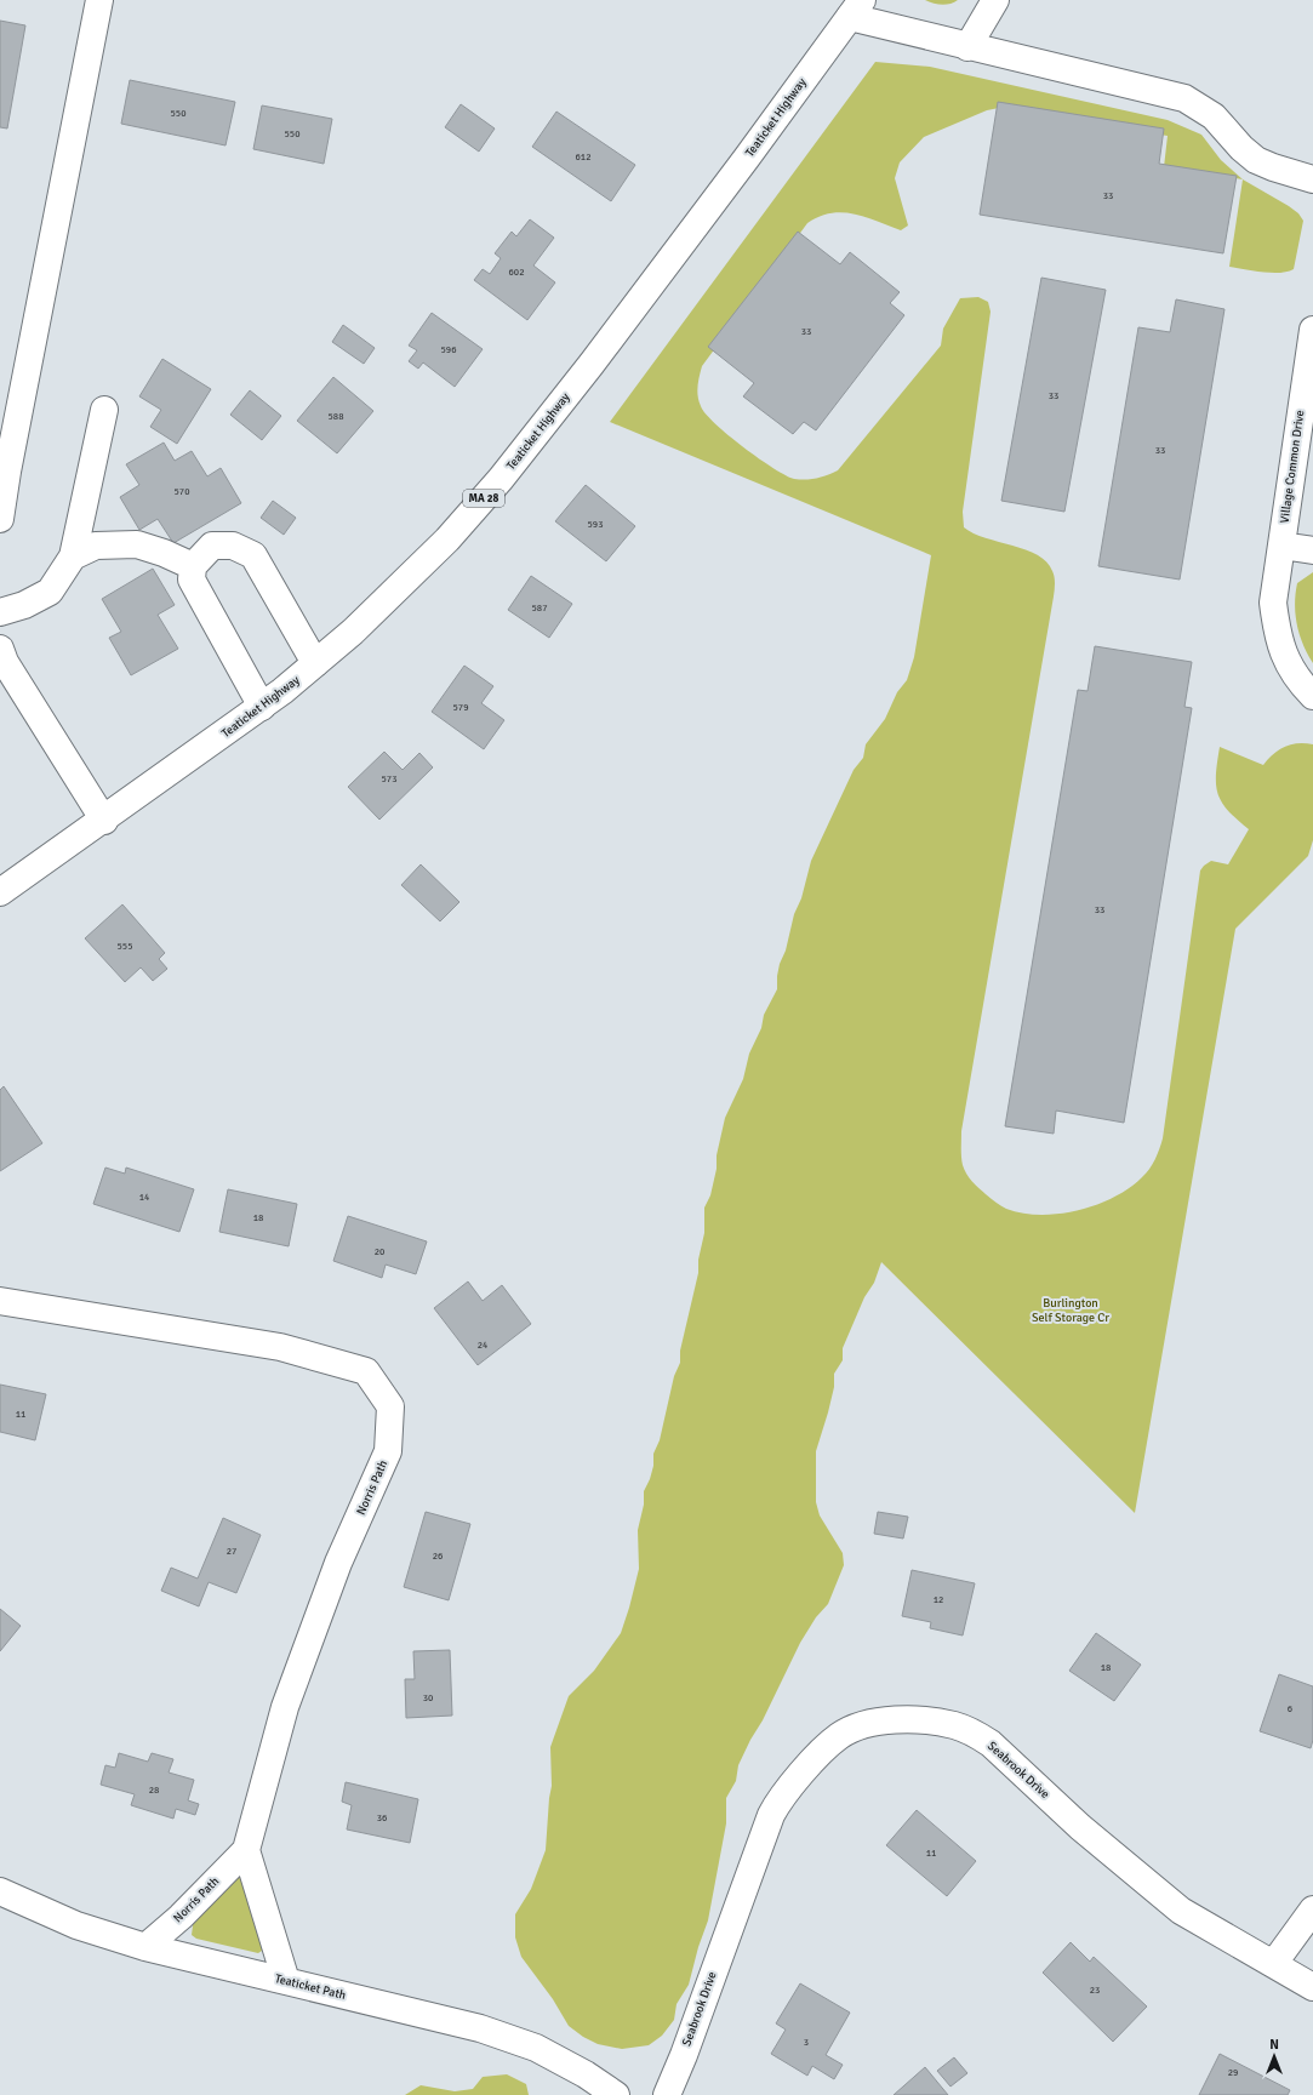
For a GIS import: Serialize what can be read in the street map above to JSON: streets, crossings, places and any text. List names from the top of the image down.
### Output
{
  "streets": {
    "street": [
      "Teaticket Highway",
      "Village Common Drive",
      "MA 28",
      "Norris Path",
      "Seabrook Drive",
      "Teaticket Path"
    ]
  },
  "crossings": [
    ["Norris Path", "Teaticket Path"]
  ],
  "parks": ["Burlington Self Storage Cr"],
  "house_numbers": [
    "550",
    "550",
    "612",
    "33",
    "602",
    "33",
    "596",
    "33",
    "588",
    "33",
    "570",
    "593",
    "587",
    "579",
    "573",
    "33",
    "555",
    "14",
    "18",
    "20",
    "24",
    "11",
    "27",
    "26",
    "12",
    "18",
    "30",
    "6",
    "28",
    "36",
    "11",
    "23",
    "3",
    "29"
  ],
  "north": "top"
}
